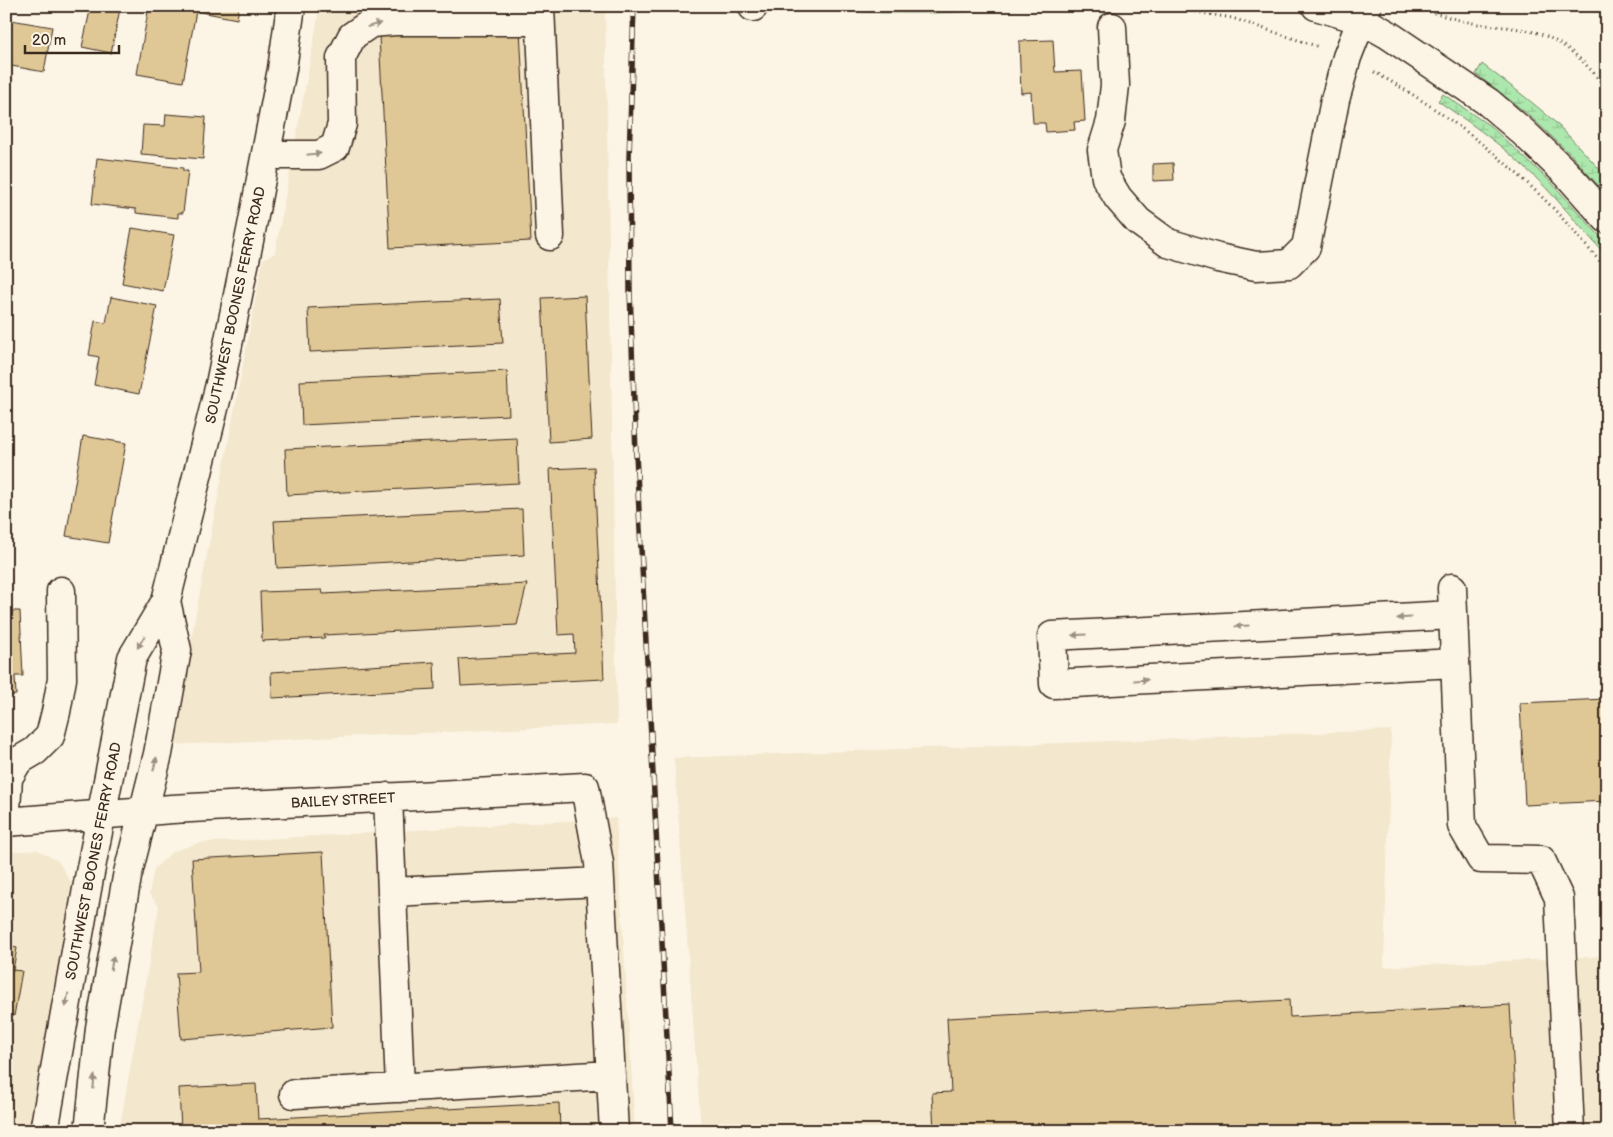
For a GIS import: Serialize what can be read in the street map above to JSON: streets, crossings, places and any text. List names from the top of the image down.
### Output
{
  "streets": {
    "street": ["SOUTHWEST BOONES FERRY ROAD", "BAILEY STREET"]
  },
  "crossings": [
    ["SOUTHWEST BOONES FERRY ROAD", "BAILEY STREET"]
  ],
  "scale_bar": "20 m"
}
